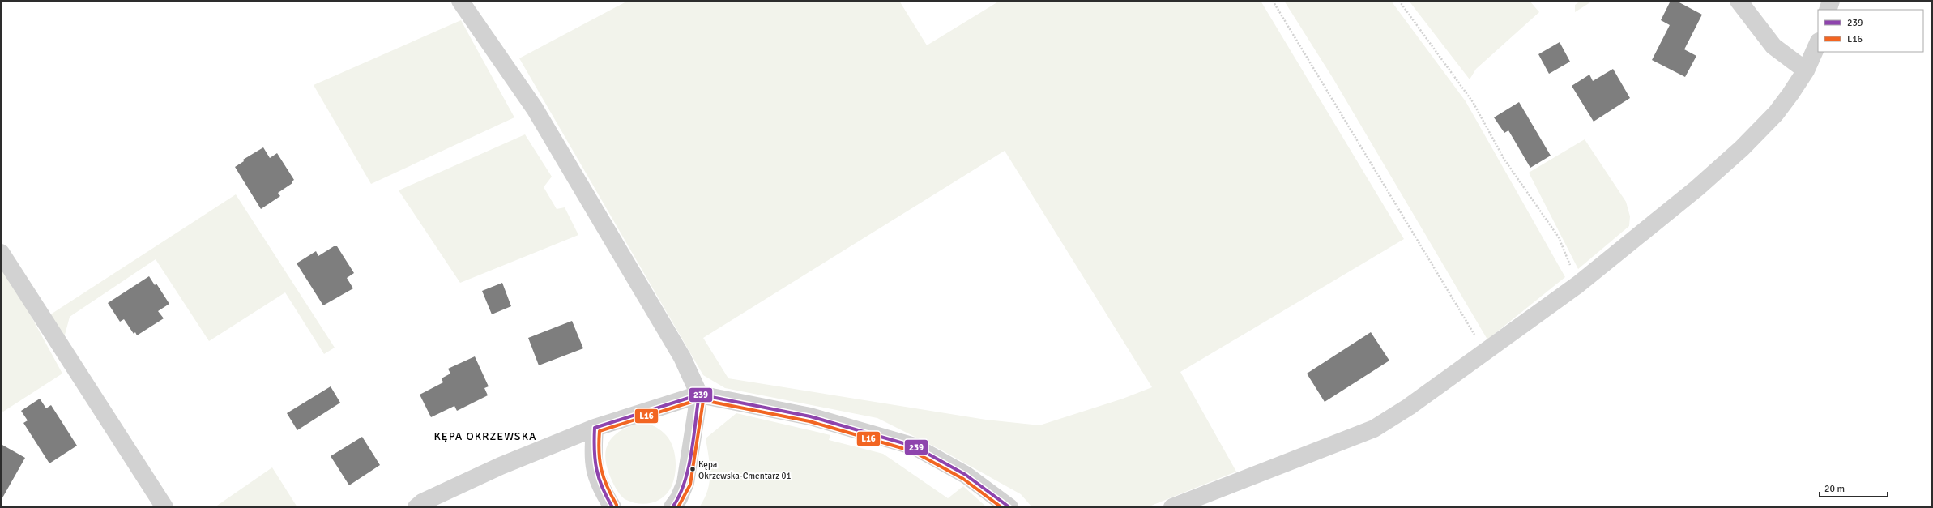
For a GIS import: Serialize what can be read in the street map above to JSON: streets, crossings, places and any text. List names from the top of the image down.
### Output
{
  "districts": ["KĘPA OKRZEWSKA"],
  "places": ["Kępa Okrzewska-Cmentarz 01"],
  "lines": ["transit line 239", "transit line L16"],
  "legend": ["239", "L16"],
  "scale_bar": "20 m"
}
